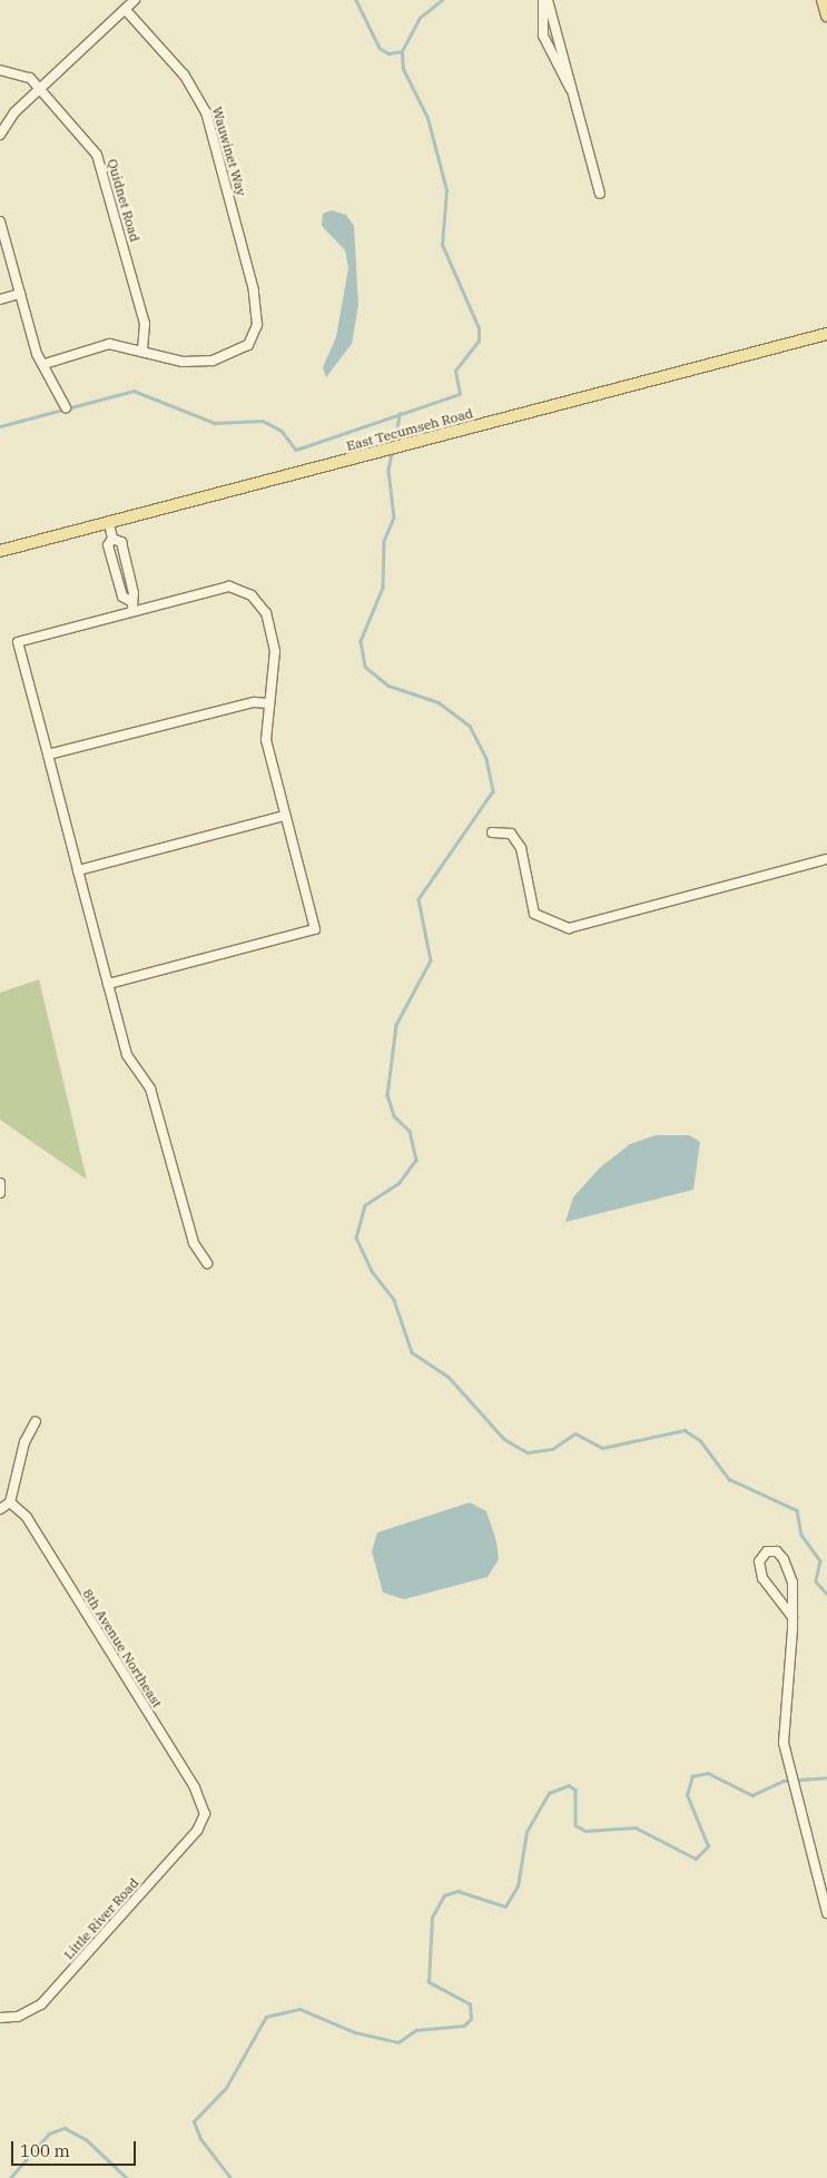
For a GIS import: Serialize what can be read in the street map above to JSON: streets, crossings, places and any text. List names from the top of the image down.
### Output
{
  "streets": {
    "main road": ["East Tecumseh Road"],
    "street": [
      "Wauwinet Way",
      "Quidnet Road",
      "8th Avenue Northeast",
      "Little River Road"
    ]
  },
  "crossings": [
    ["Wauwinet Way", "Quidnet Road"],
    ["8th Avenue Northeast", "Little River Road"]
  ],
  "scale_bar": "100 m"
}
